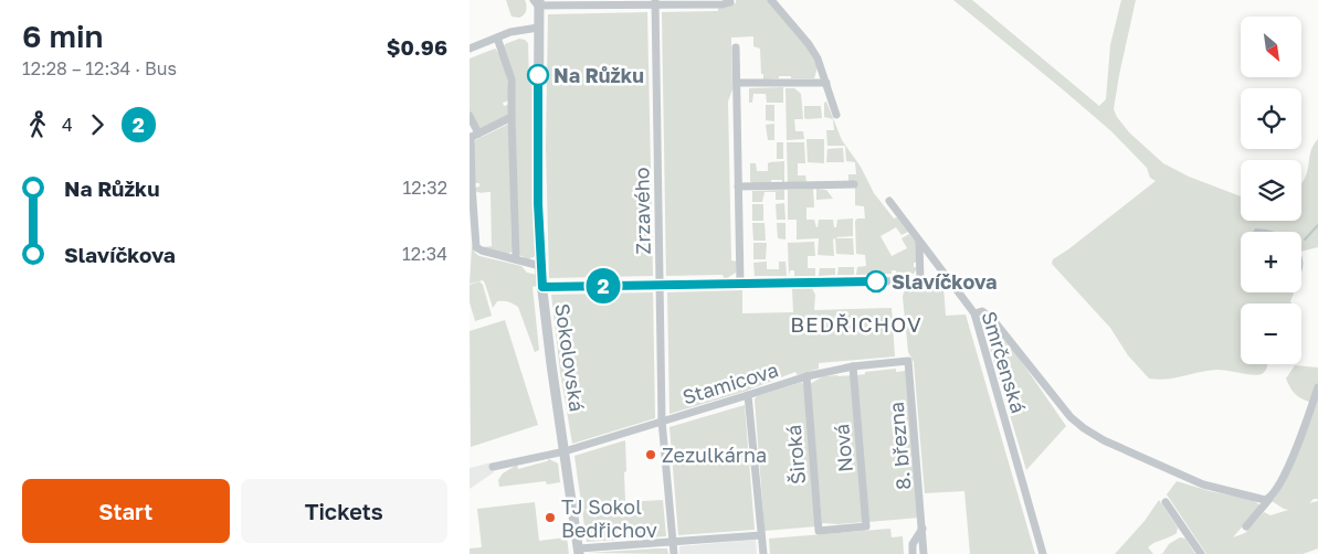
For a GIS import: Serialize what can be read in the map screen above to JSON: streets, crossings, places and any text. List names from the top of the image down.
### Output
{
  "streets": {
    "street": [
      "Zrzavého",
      "Sokolovská",
      "Smrčenská",
      "Stamicova",
      "8. března",
      "Nová",
      "Široká"
    ]
  },
  "crossings": [
    ["Zrzavého", "Stamicova"],
    ["Sokolovská", "Stamicova"],
    ["Stamicova", "8. března"],
    ["Stamicova", "Nová"],
    ["Stamicova", "Široká"],
    ["Nová", "Široká"]
  ],
  "districts": ["BEDŘICHOV"],
  "places": [
    "Na Růžku",
    "Slavíčkova",
    "Zezulkárna",
    "TJ Sokol Bedřichov"
  ],
  "lines": ["bus line 2"],
  "north": "bottom right",
  "page": {
    "heading": ["6 min", "12:28 – 12:34 · Bus", "$0.96"],
    "on_map": "2",
    "map_buttons": ["+", "−"],
    "legs": ["4", "2"],
    "list": [
      {
        "name": "Na Růžku",
        "value": "12:32"
      },
      {
        "name": "Slavíčkova",
        "value": "12:34"
      }
    ],
    "buttons": ["Start", "Tickets"]
  }
}
